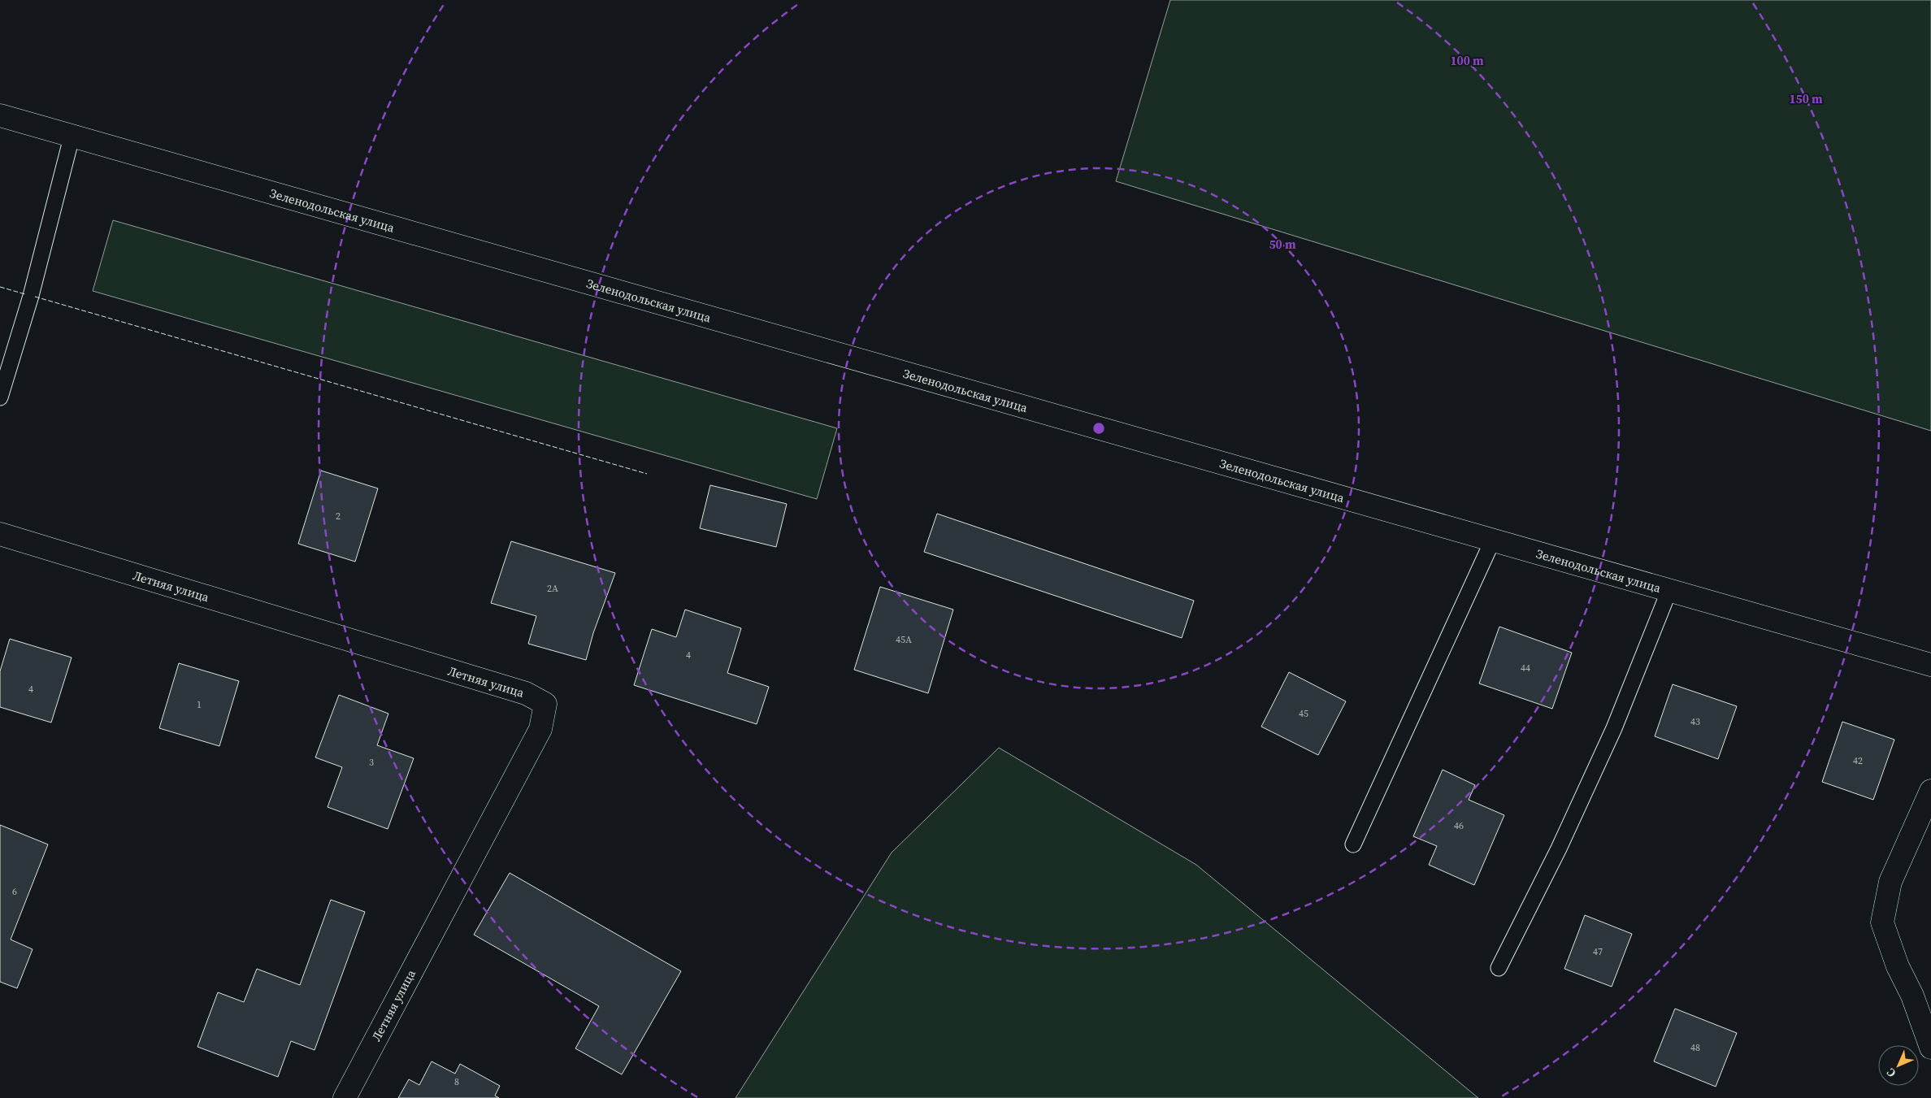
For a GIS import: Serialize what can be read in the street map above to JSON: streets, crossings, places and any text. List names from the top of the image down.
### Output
{
  "streets": {
    "street": ["Зеленодольская улица", "Летняя улица"]
  },
  "house_numbers": [
    "2",
    "2А",
    "45А",
    "4",
    "44",
    "4",
    "1",
    "45",
    "43",
    "42",
    "3",
    "46",
    "6",
    "47",
    "48",
    "8"
  ],
  "north": "bottom left",
  "rings": ["100 m", "150 m", "50 m"]
}
